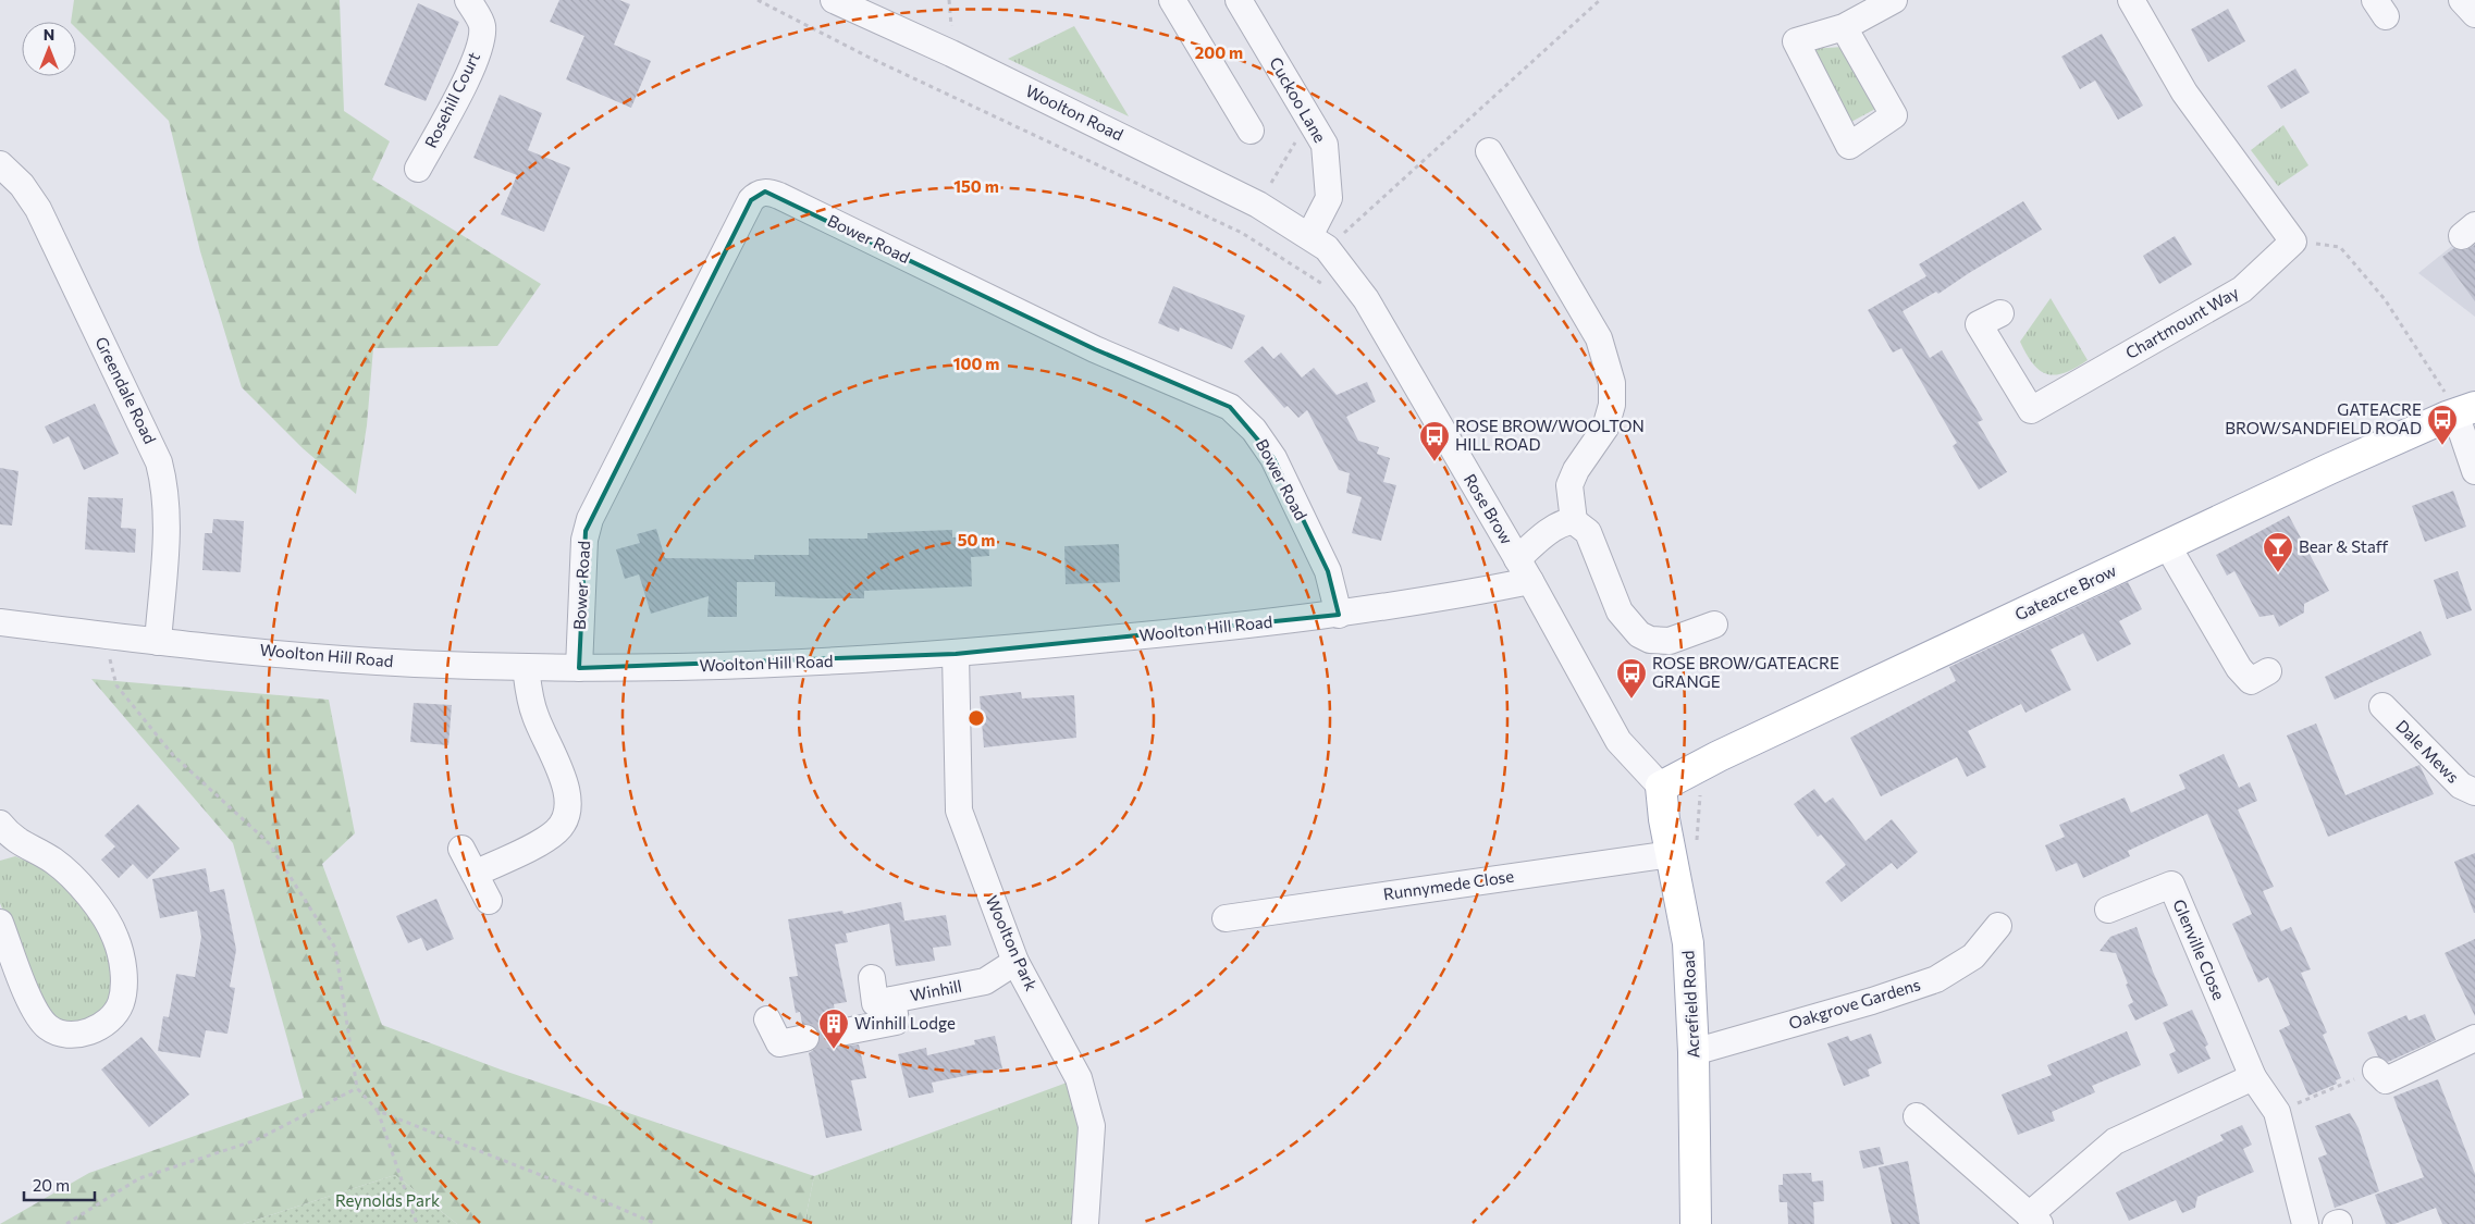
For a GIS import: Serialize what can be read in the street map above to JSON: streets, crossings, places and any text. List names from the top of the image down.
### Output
{
  "streets": {
    "main road": ["Gateacre Brow", "Acrefield Road"],
    "street": [
      "Rosehill Court",
      "Cuckoo Lane",
      "Woolton Road",
      "Bower Road",
      "Chartmount Way",
      "Greendale Road",
      "Rose Brow",
      "Woolton Hill Road",
      "Dale Mews",
      "Runnymede Close",
      "Woolton Park",
      "Glenville Close",
      "Winhill",
      "Oakgrove Gardens"
    ]
  },
  "crossings": [
    ["Cuckoo Lane", "Woolton Road"],
    ["Cuckoo Lane", "Rose Brow"],
    ["Woolton Road", "Rose Brow"],
    ["Bower Road", "Woolton Hill Road"],
    ["Greendale Road", "Woolton Hill Road"],
    ["Rose Brow", "Gateacre Brow"],
    ["Rose Brow", "Woolton Hill Road"],
    ["Rose Brow", "Acrefield Road"],
    ["Gateacre Brow", "Acrefield Road"],
    ["Woolton Hill Road", "Woolton Park"],
    ["Runnymede Close", "Acrefield Road"],
    ["Woolton Park", "Winhill"],
    ["Acrefield Road", "Oakgrove Gardens"]
  ],
  "parks": ["Reynolds Park"],
  "places": {
    "bus stop": ["GATEACRE BROW/SANDFIELD ROAD", "ROSE BROW/WOOLTON HILL ROAD", "ROSE BROW/GATEACRE GRANGE"],
    "bar": ["Bear & Staff"],
    "building": ["Winhill Lodge"]
  },
  "scale_bar": "20 m",
  "north": "top",
  "rings": [
    "200 m",
    "150 m",
    "100 m",
    "50 m"
  ]
}
